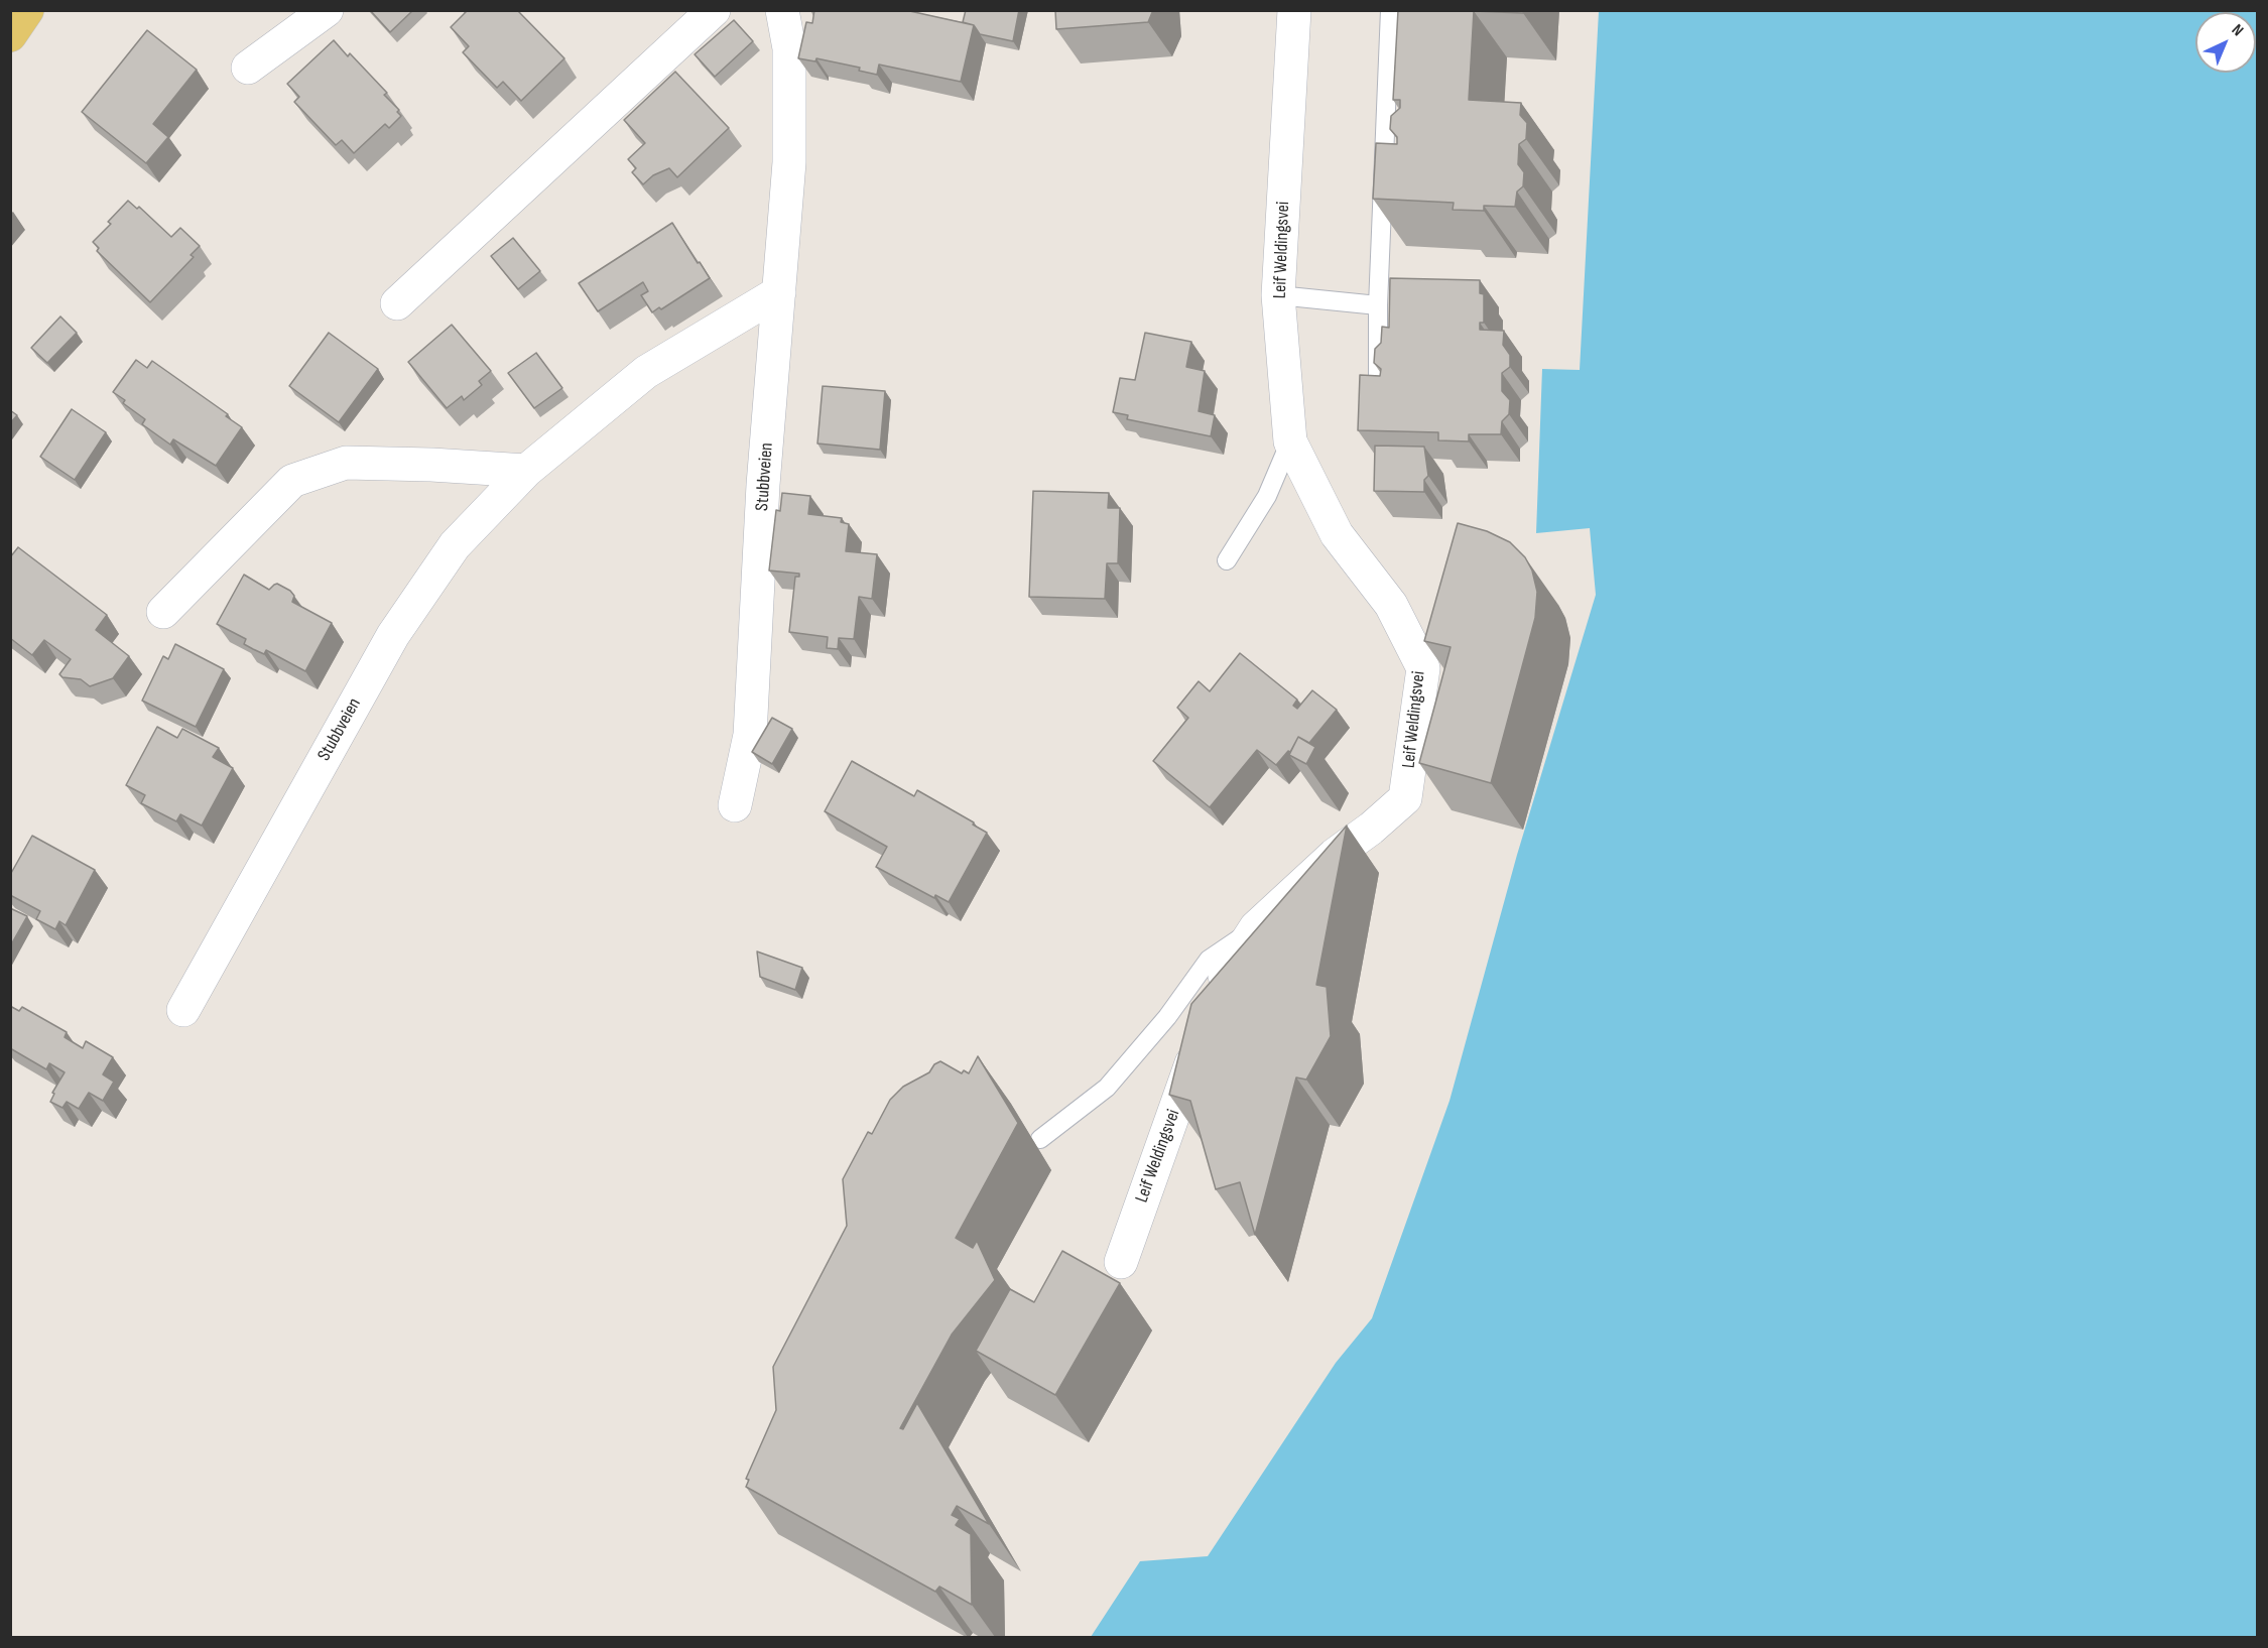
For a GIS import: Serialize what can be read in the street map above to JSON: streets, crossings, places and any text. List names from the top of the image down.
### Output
{
  "streets": {
    "street": ["Leif Weldingsvei", "Stubbveien"]
  },
  "north": "top right"
}
